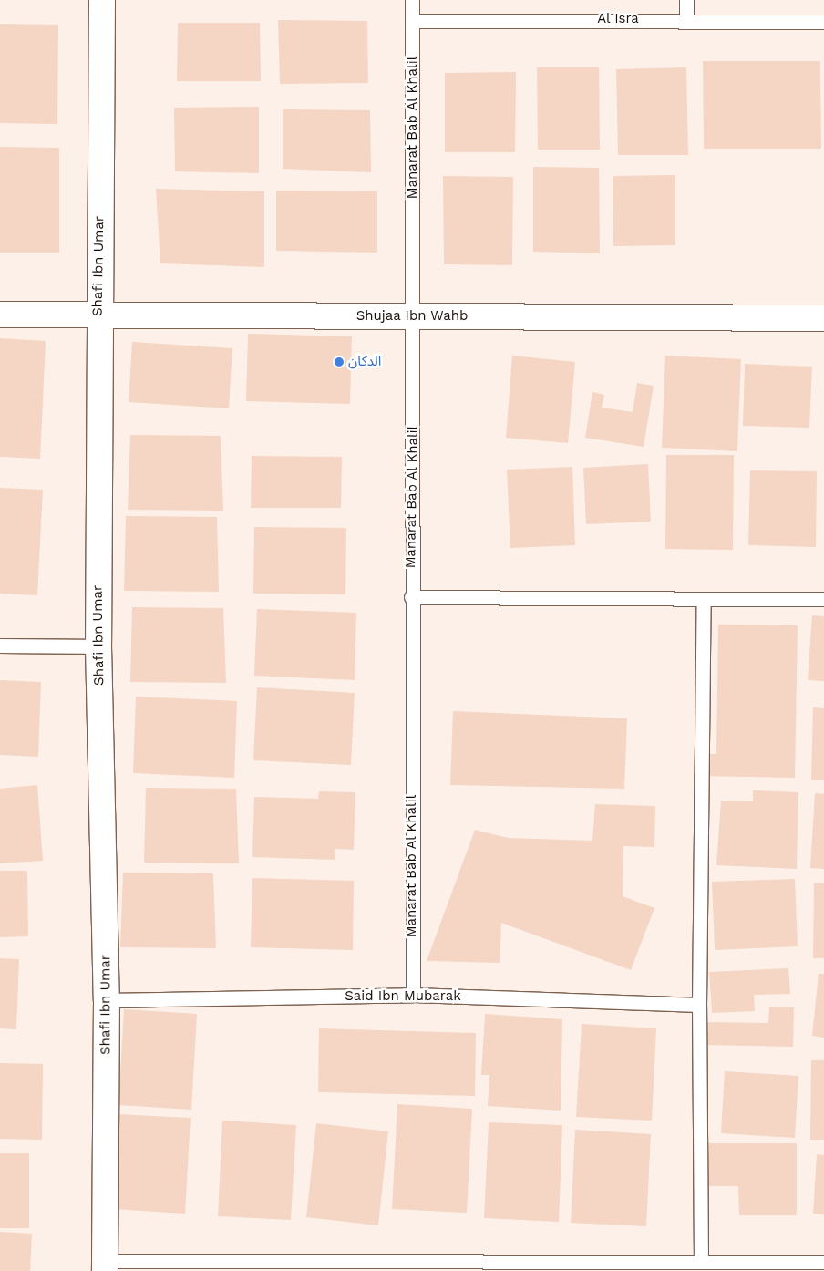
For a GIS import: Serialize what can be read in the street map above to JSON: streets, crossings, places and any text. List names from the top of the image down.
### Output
{
  "streets": {
    "street": ["Shafi Ibn Umar", "Shujaa Ibn Wahb"],
    "lane": ["Al Isra", "Manarat Bab Al Khalil", "Said Ibn Mubarak"]
  },
  "crossings": [
    ["Al Isra", "Manarat Bab Al Khalil"],
    ["Manarat Bab Al Khalil", "Shujaa Ibn Wahb"],
    ["Manarat Bab Al Khalil", "Said Ibn Mubarak"],
    ["Shafi Ibn Umar", "Shujaa Ibn Wahb"],
    ["Shafi Ibn Umar", "Said Ibn Mubarak"]
  ],
  "places": ["الدكان"]
}
